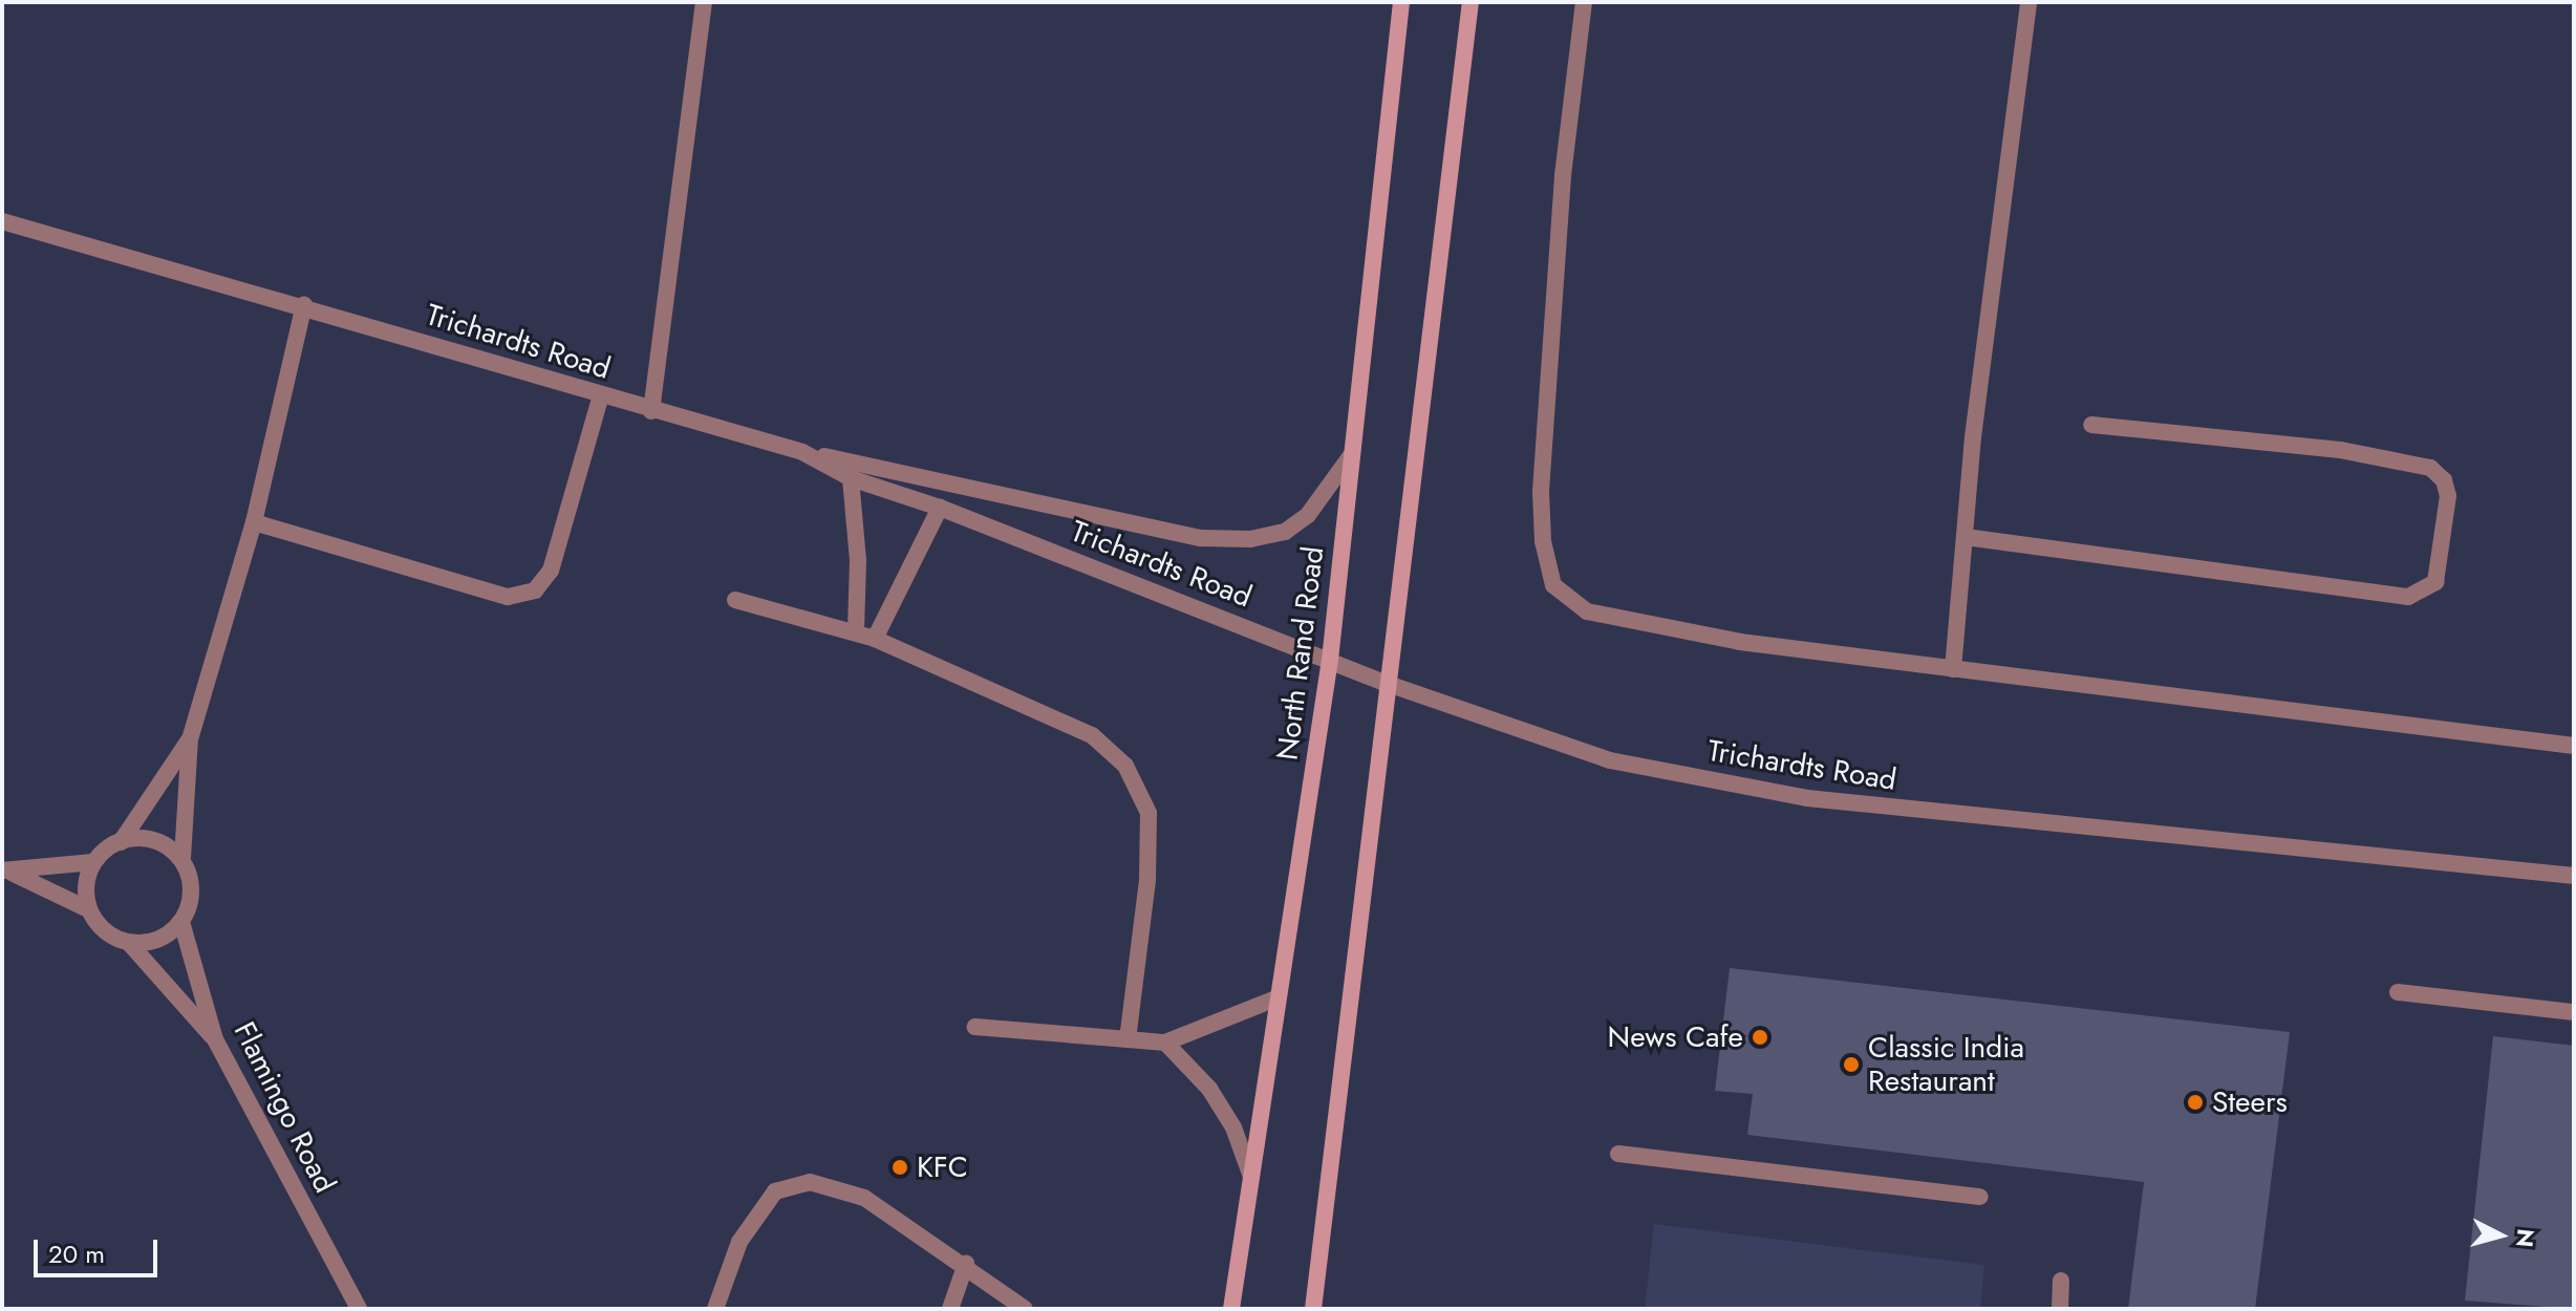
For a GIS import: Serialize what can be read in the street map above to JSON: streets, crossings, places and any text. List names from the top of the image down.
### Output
{
  "streets": {
    "main road": ["North Rand Road"],
    "street": ["Trichardts Road", "Flamingo Road"]
  },
  "crossings": [
    ["Trichardts Road", "North Rand Road"]
  ],
  "places": [
    "News Cafe",
    "Classic India Restaurant",
    "Steers",
    "KFC"
  ],
  "scale_bar": "20 m",
  "north": "right"
}
